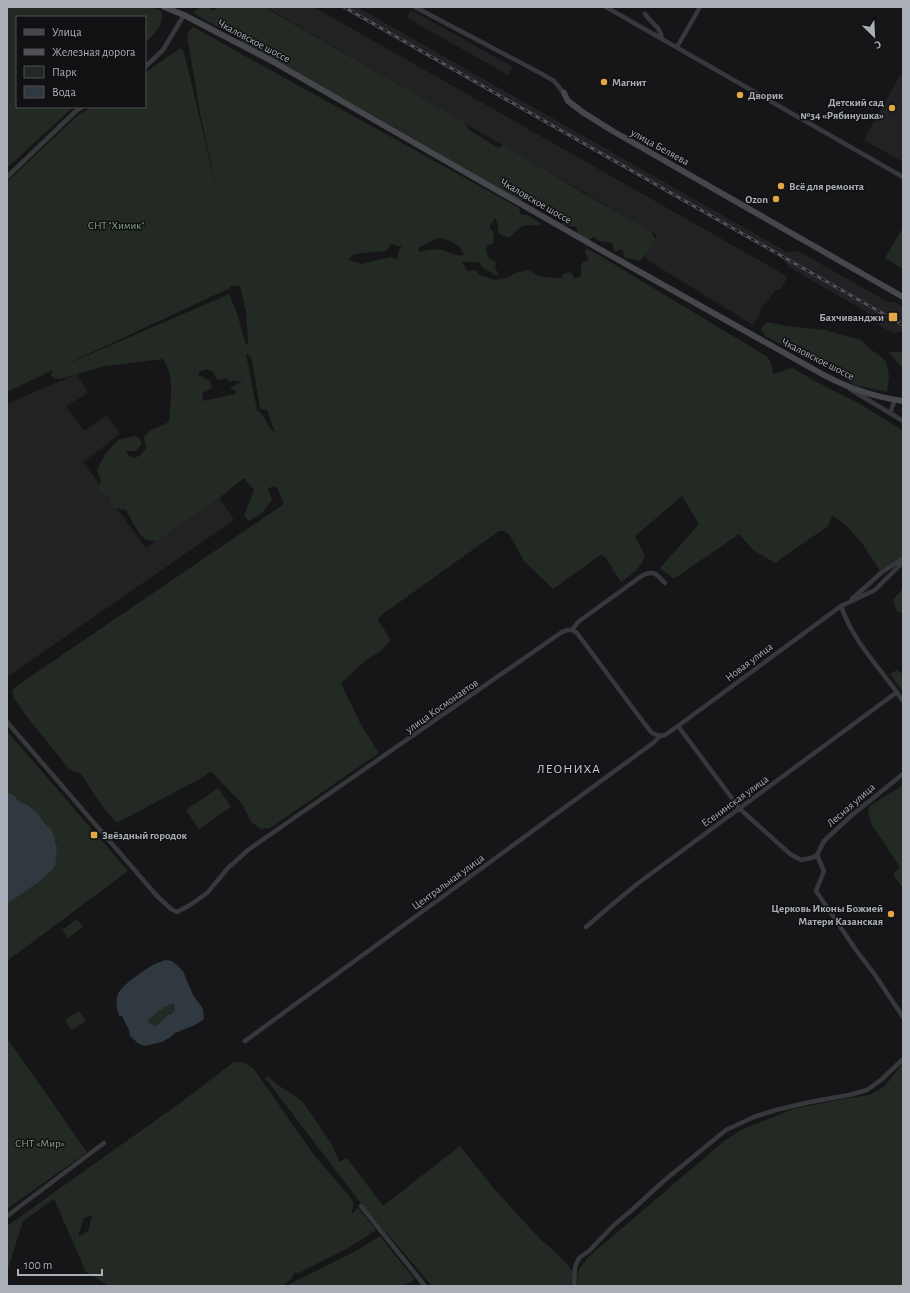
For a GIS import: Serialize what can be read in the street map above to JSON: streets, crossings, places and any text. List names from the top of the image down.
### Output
{
  "streets": {
    "street": [
      "Чкаловское шоссе",
      "улица Беляева",
      "Новая улица",
      "улица Космонавтов",
      "Есенинская улица",
      "Лесная улица",
      "Центральная улица"
    ]
  },
  "crossings": [
    ["Новая улица", "Центральная улица"]
  ],
  "districts": ["ЛЕОНИХА"],
  "parks": ["СНТ \"Химик\"", "СНТ «Мир»"],
  "places": {
    "other": [
      "Магнит",
      "Дворик",
      "Детский сад №34 «Рябинушка»",
      "Всё для ремонта",
      "Ozon",
      "Церковь Иконы Божией Матери Казанская"
    ],
    "transit": ["Бахчиванджи", "Звёздный городок"]
  },
  "legend": [
    "Улица",
    "Железная дорога",
    "Парк",
    "Вода"
  ],
  "scale_bar": "100 m",
  "north": "bottom right"
}
